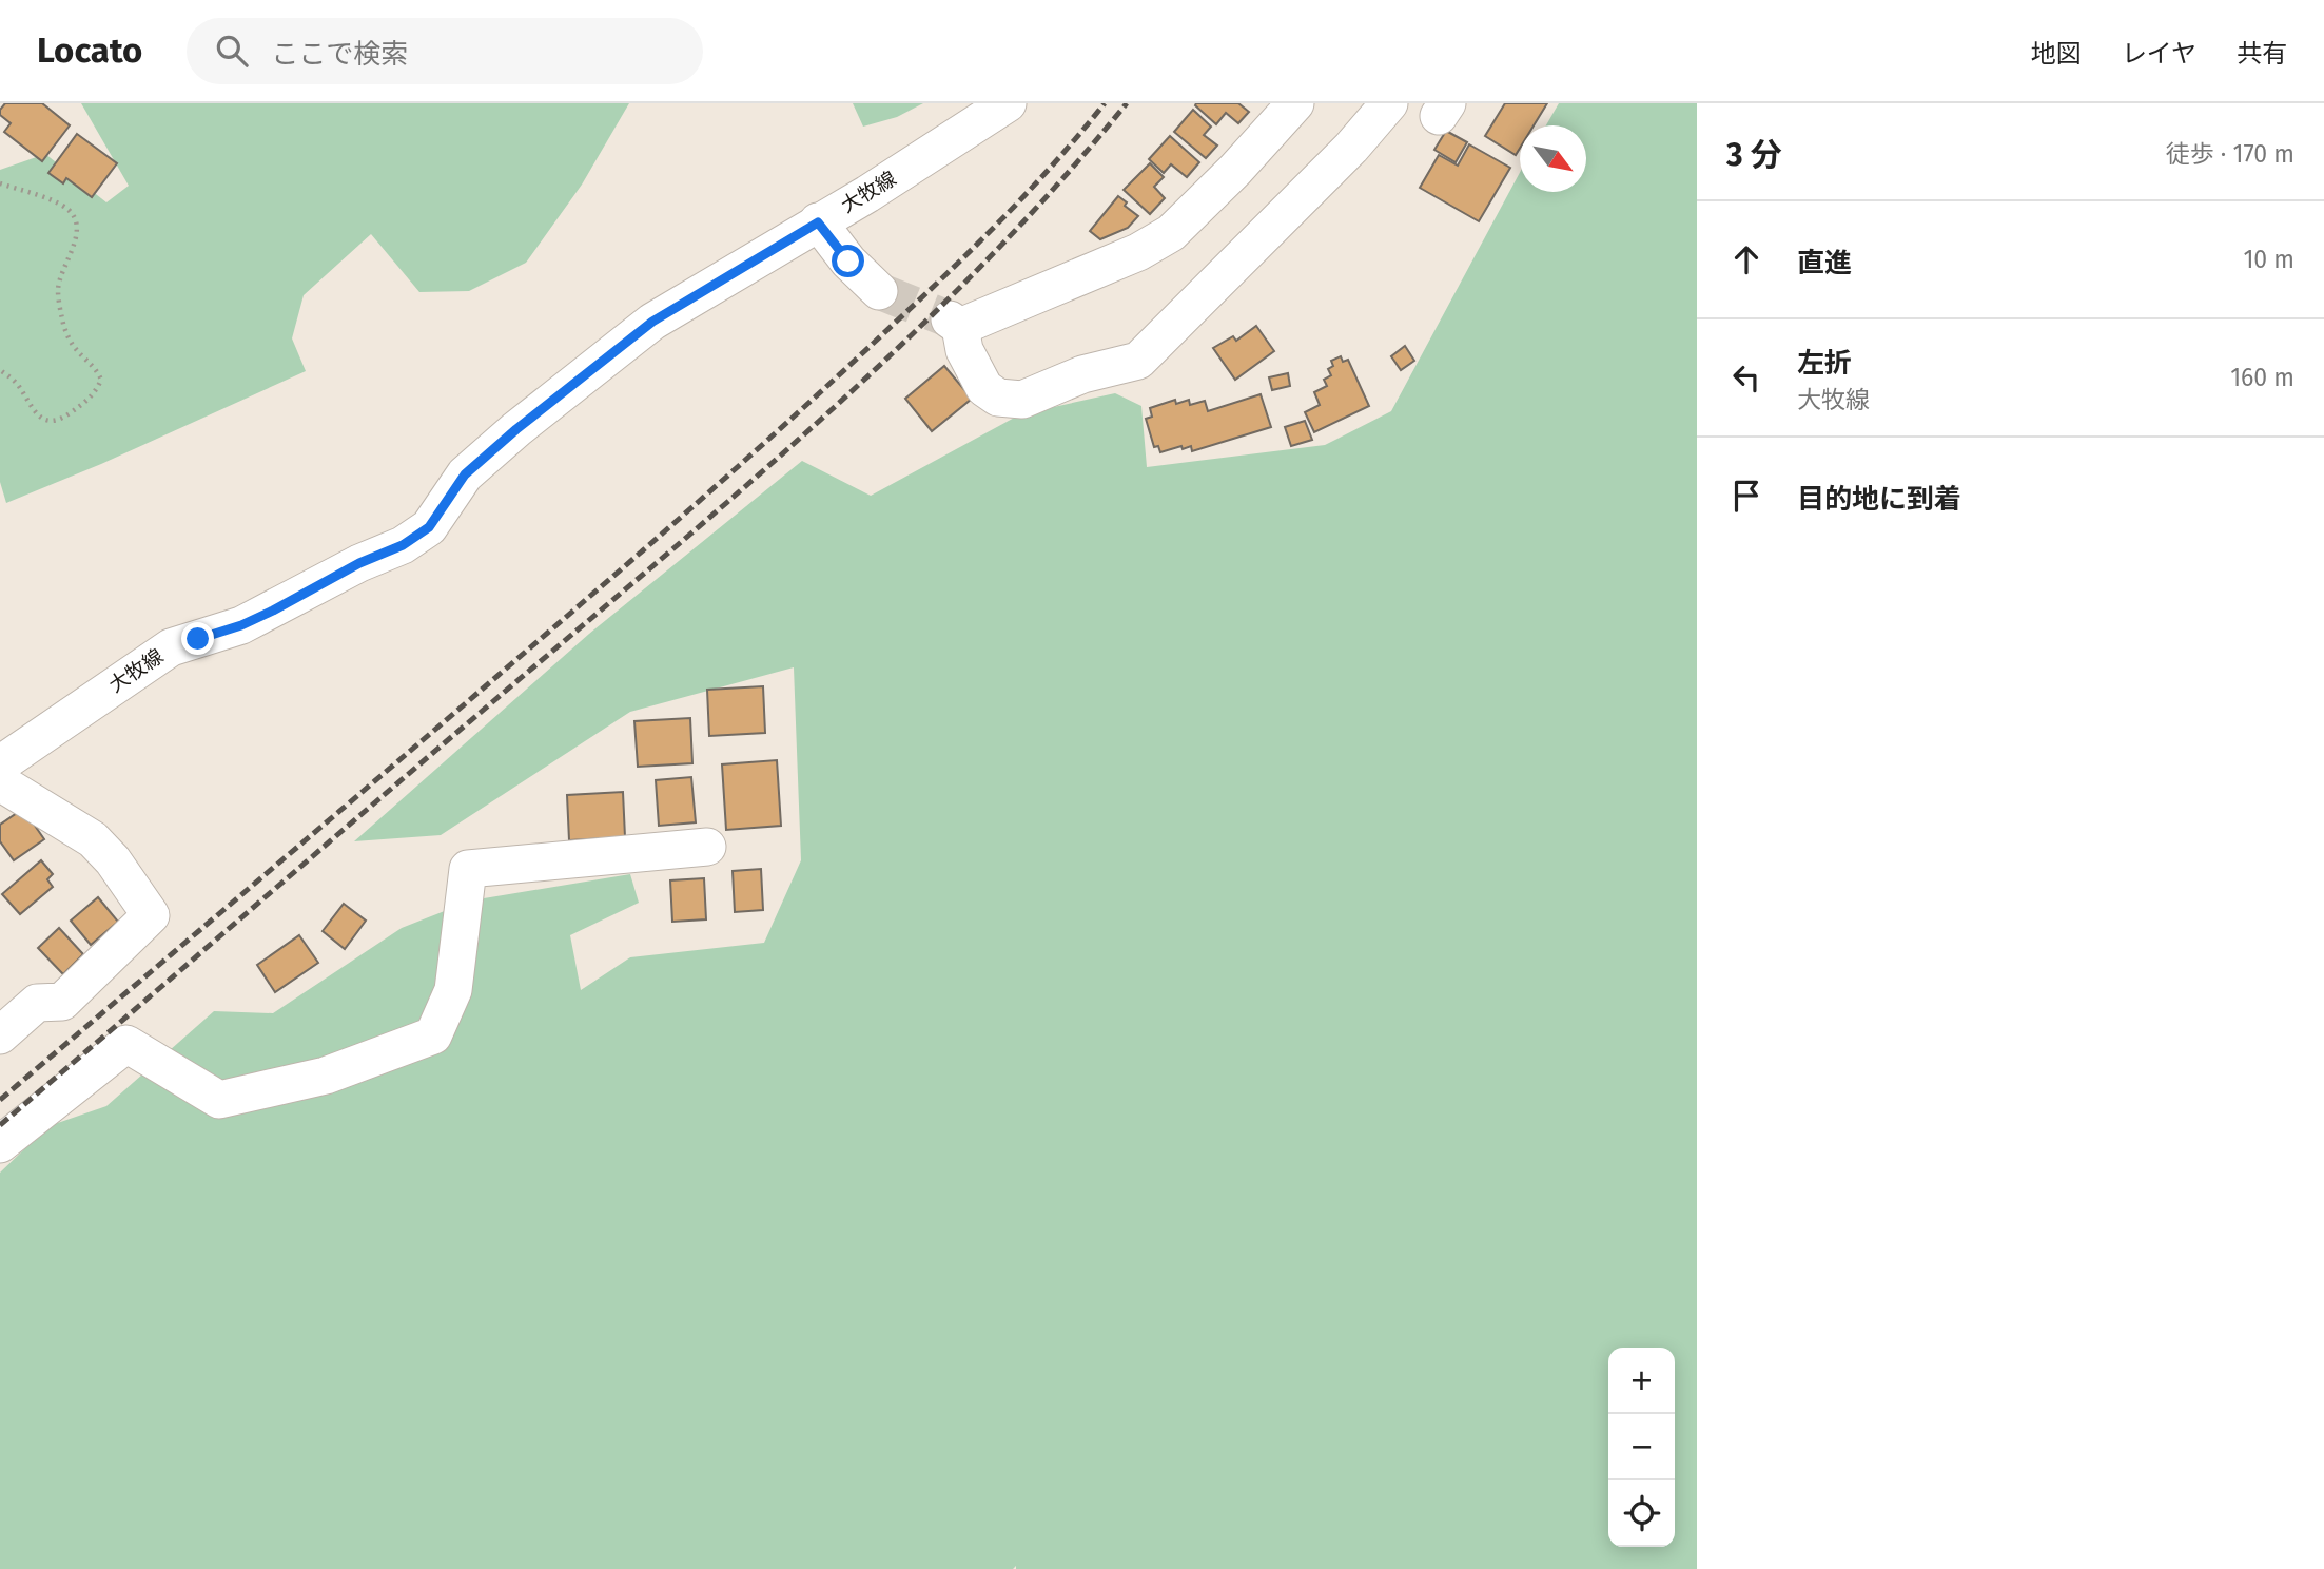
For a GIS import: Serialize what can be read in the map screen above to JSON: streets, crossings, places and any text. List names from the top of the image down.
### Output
{
  "streets": {
    "street": ["大牧線"]
  },
  "north": "bottom right",
  "page": {
    "header": "Locato",
    "search": "ここで検索",
    "nav": ["地図", "レイヤ", "共有"],
    "heading": ["3 分", "徒歩 · 170 m"],
    "list": [
      ["直進", "10 m"],
      ["左折", "大牧線", "160 m"],
      "目的地に到着"
    ],
    "map_buttons": ["+", "−"]
  }
}
